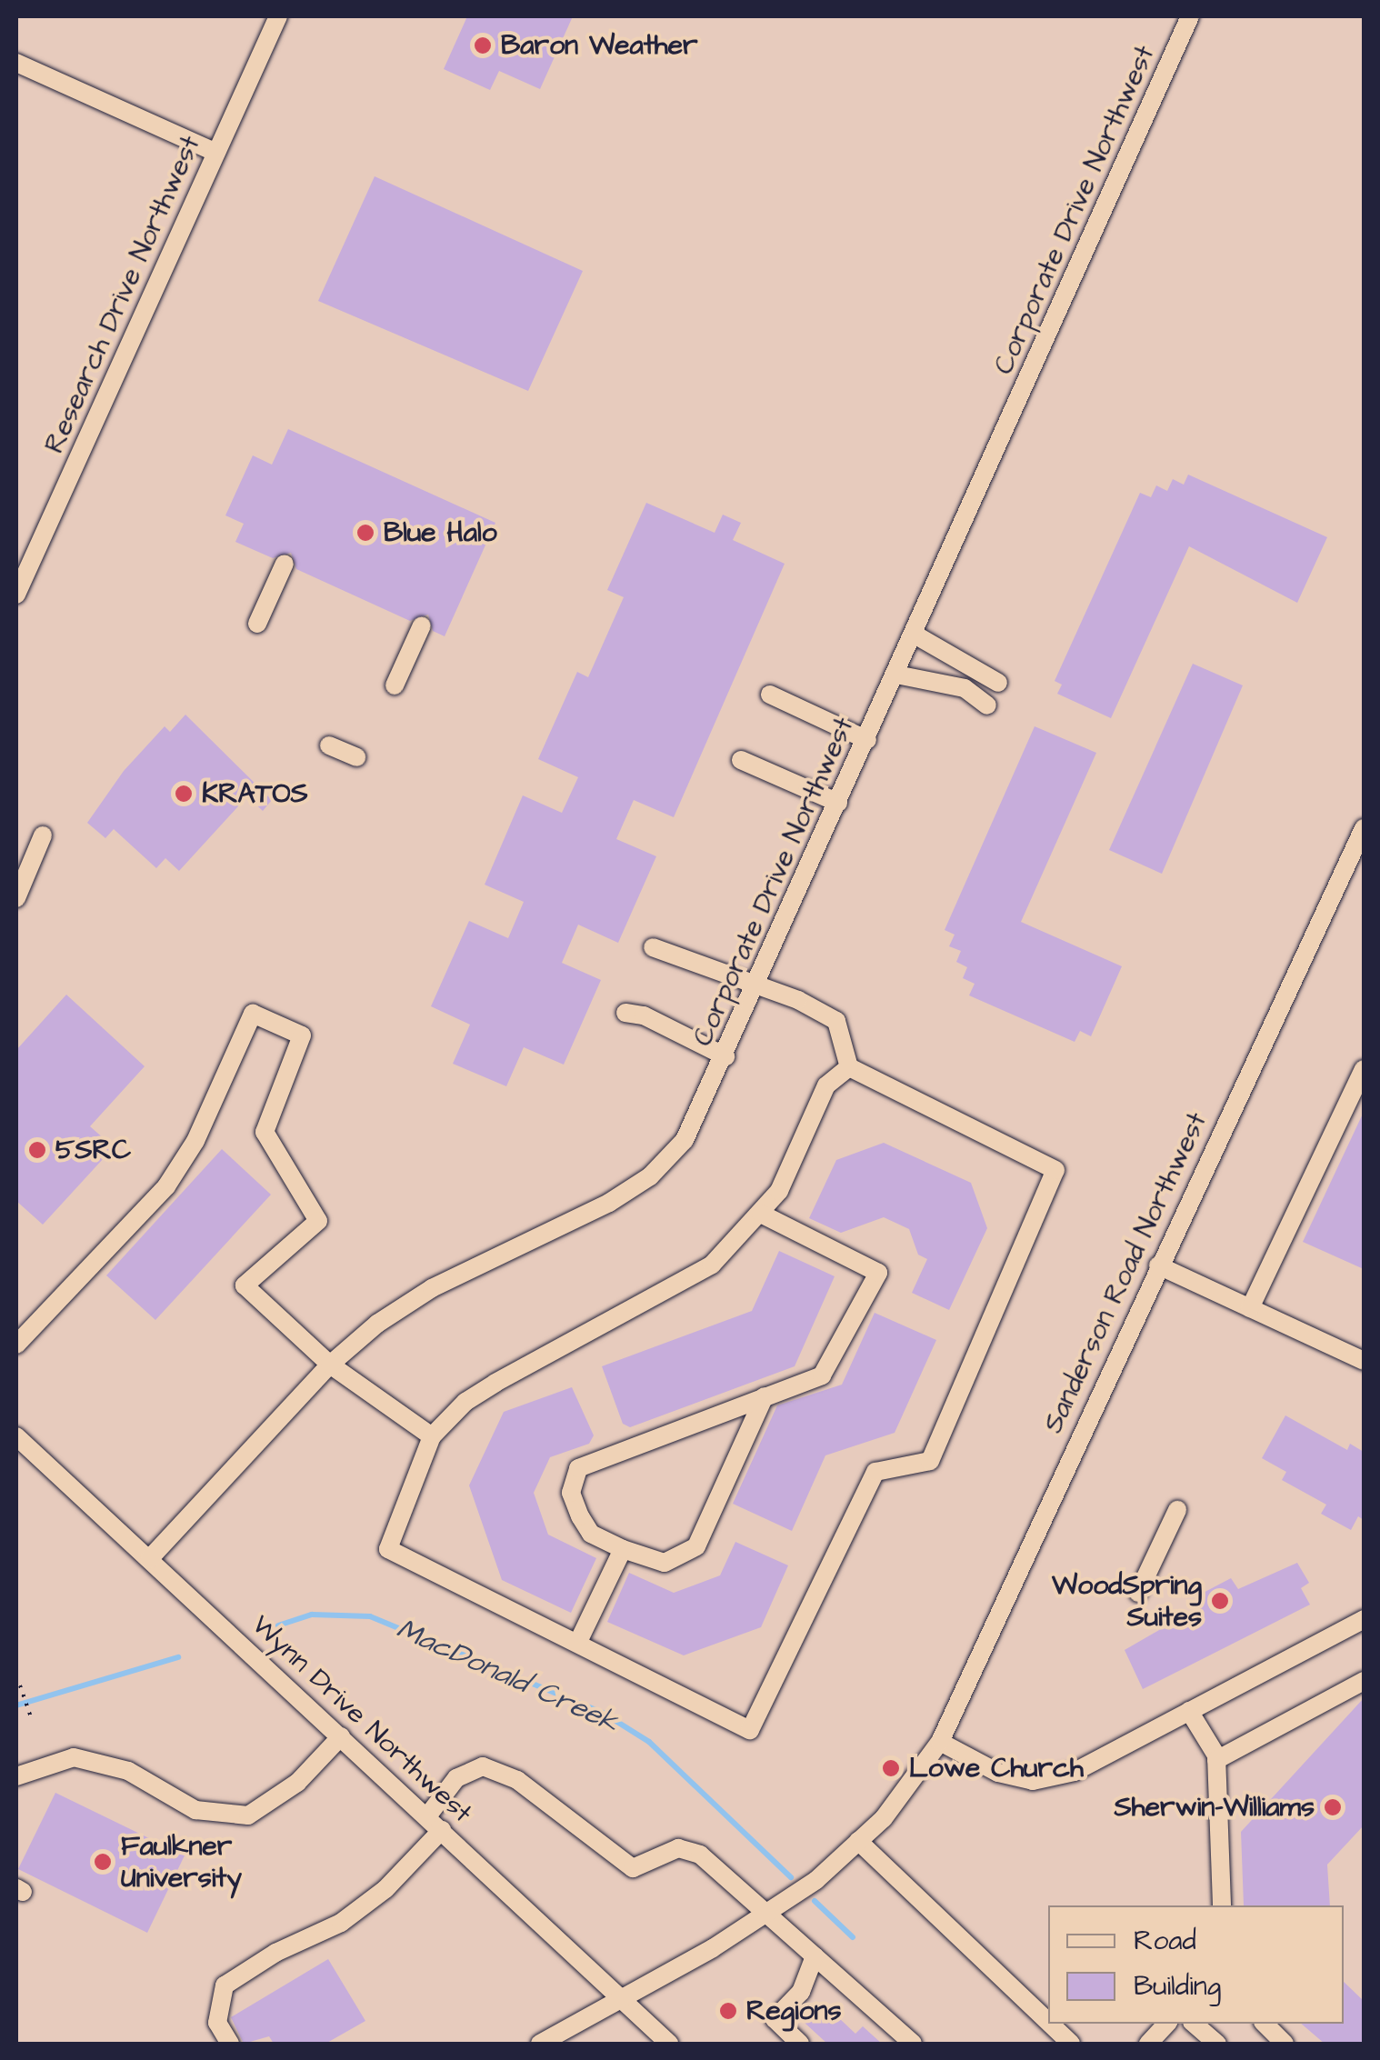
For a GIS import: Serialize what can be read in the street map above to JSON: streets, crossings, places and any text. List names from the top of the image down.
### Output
{
  "streets": {
    "street": [
      "Corporate Drive Northwest",
      "Research Drive Northwest",
      "Sanderson Road Northwest",
      "Wynn Drive Northwest"
    ]
  },
  "crossings": [
    ["Corporate Drive Northwest", "Wynn Drive Northwest"],
    ["Sanderson Road Northwest", "Wynn Drive Northwest"]
  ],
  "water": ["MacDonald Creek"],
  "places": [
    "Baron Weather",
    "Blue Halo",
    "KRATOS",
    "5SRC",
    "WoodSpring Suites",
    "Lowe Church",
    "Sherwin-Williams",
    "Faulkner University",
    "Regions"
  ],
  "legend": ["Road", "Building"]
}
